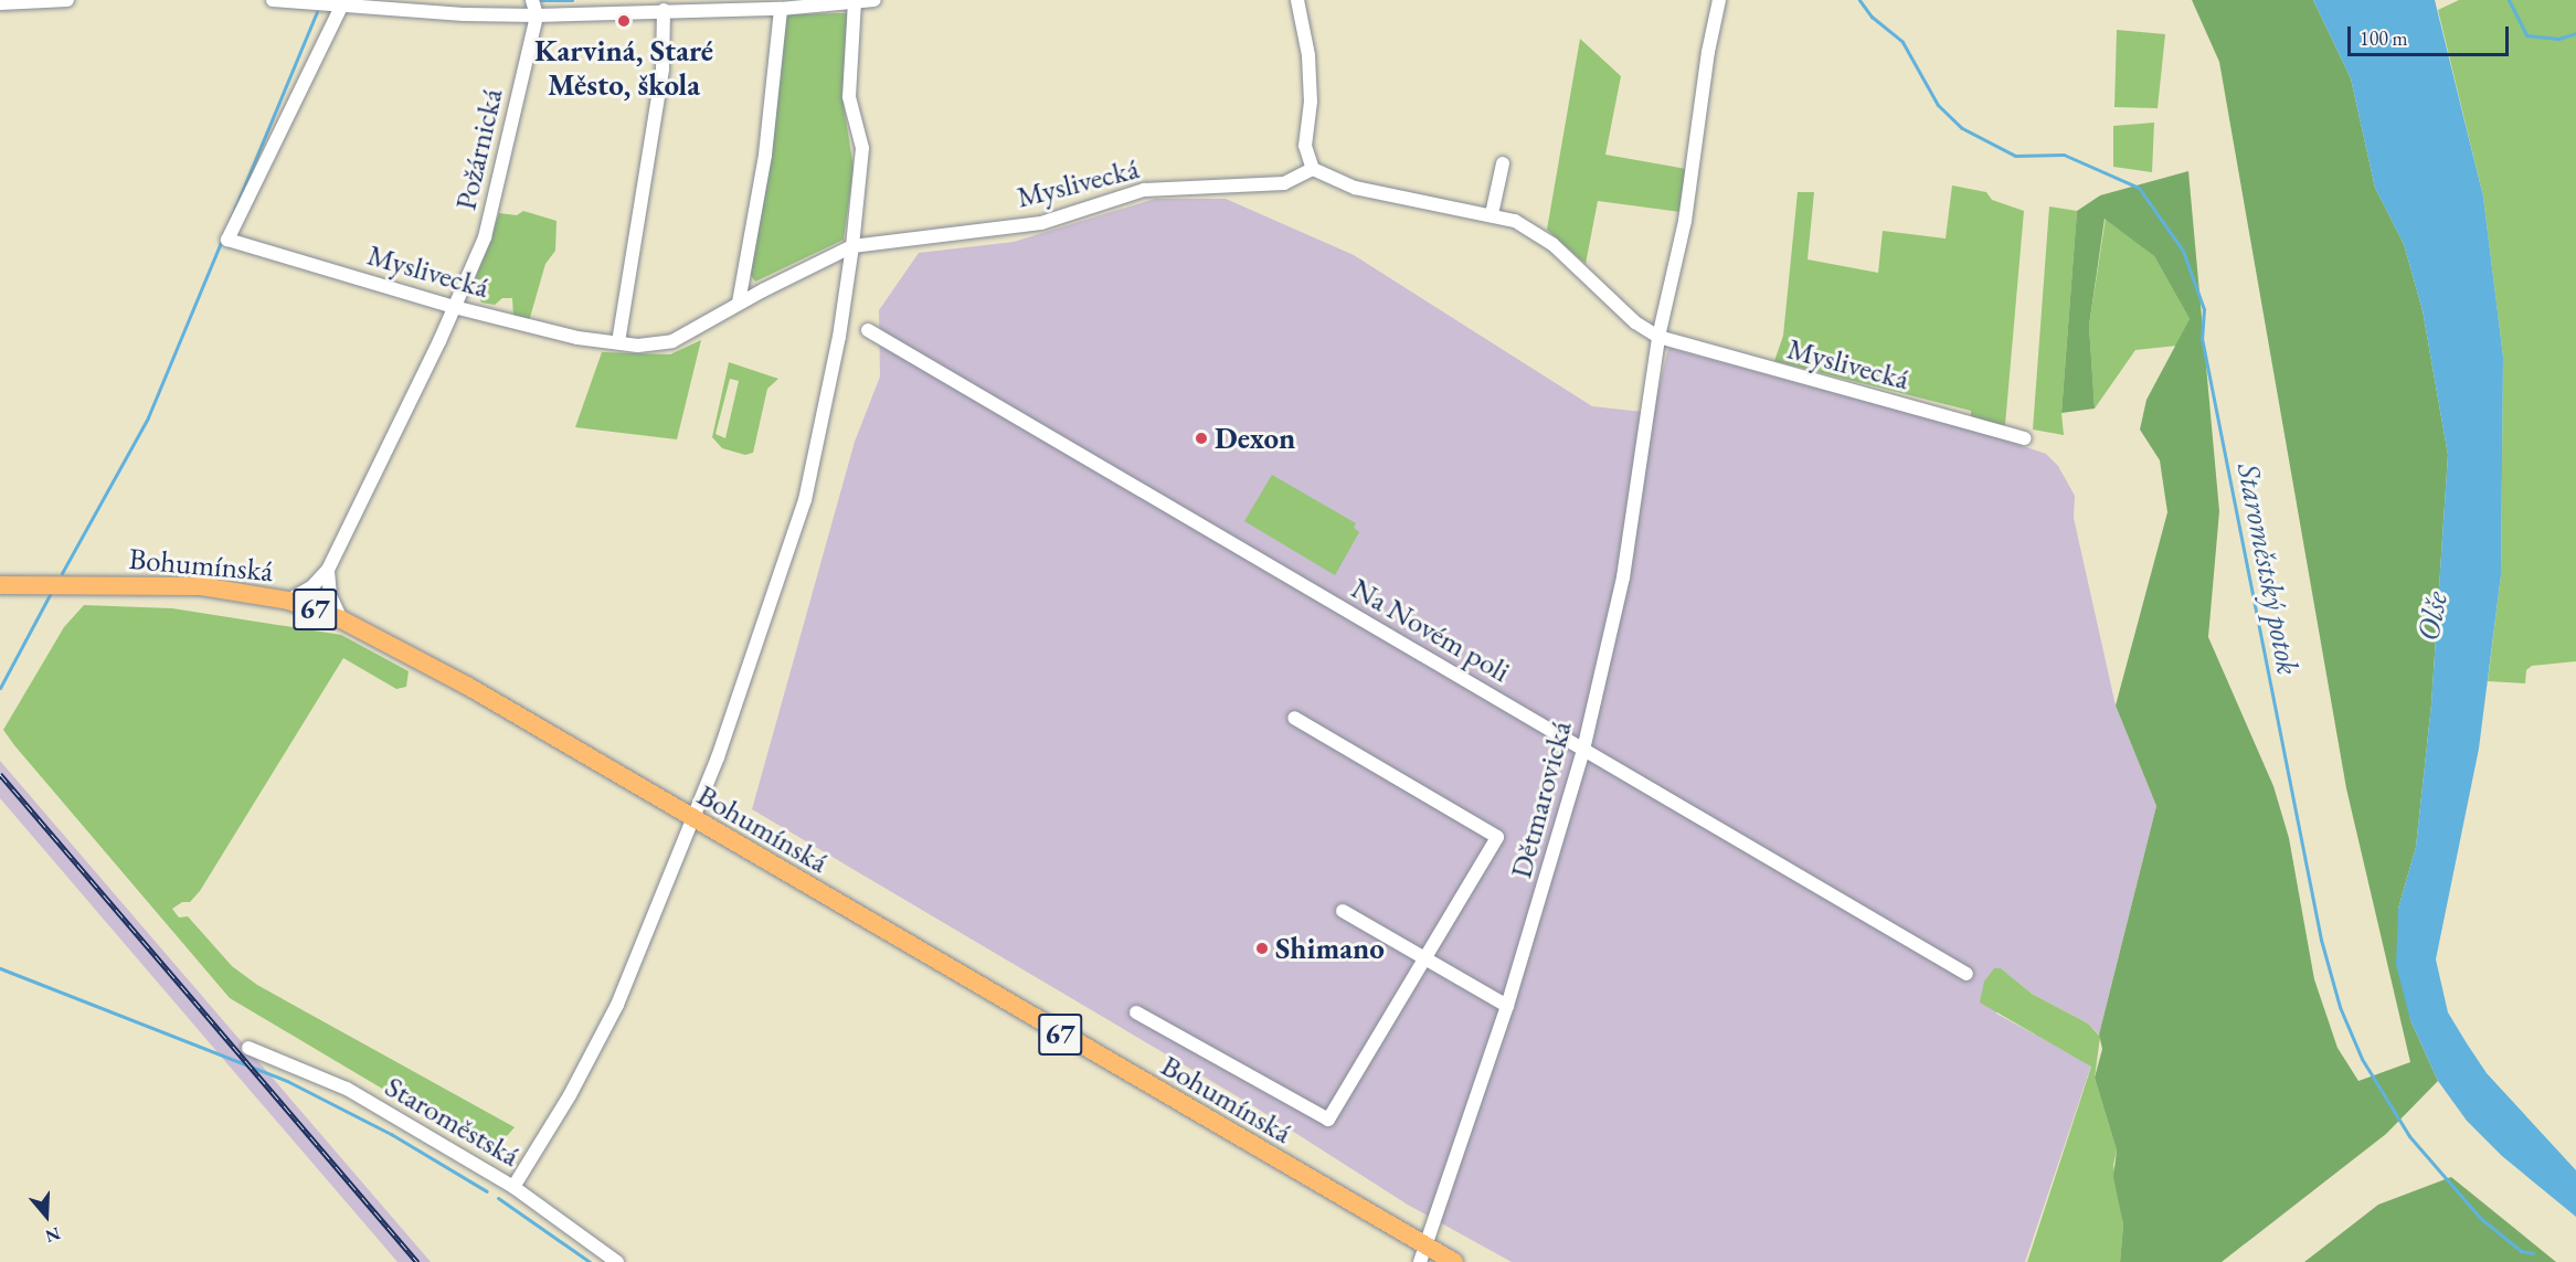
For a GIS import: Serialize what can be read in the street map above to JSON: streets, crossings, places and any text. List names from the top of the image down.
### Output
{
  "streets": {
    "main road": ["Bohumínská", "67"],
    "street": [
      "Požárnická",
      "Myslivecká",
      "Na Novém poli",
      "Dětmarovická",
      "Staroměstská"
    ]
  },
  "crossings": [
    ["Požárnická", "Myslivecká"],
    ["Myslivecká", "Dětmarovická"],
    ["Bohumínská", "Dětmarovická"],
    ["Na Novém poli", "Dětmarovická"]
  ],
  "water": ["Staroměstský potok", "Olše"],
  "places": ["Karviná, Staré Město, škola", "Dexon", "Shimano"],
  "scale_bar": "100 m",
  "north": "bottom"
}
